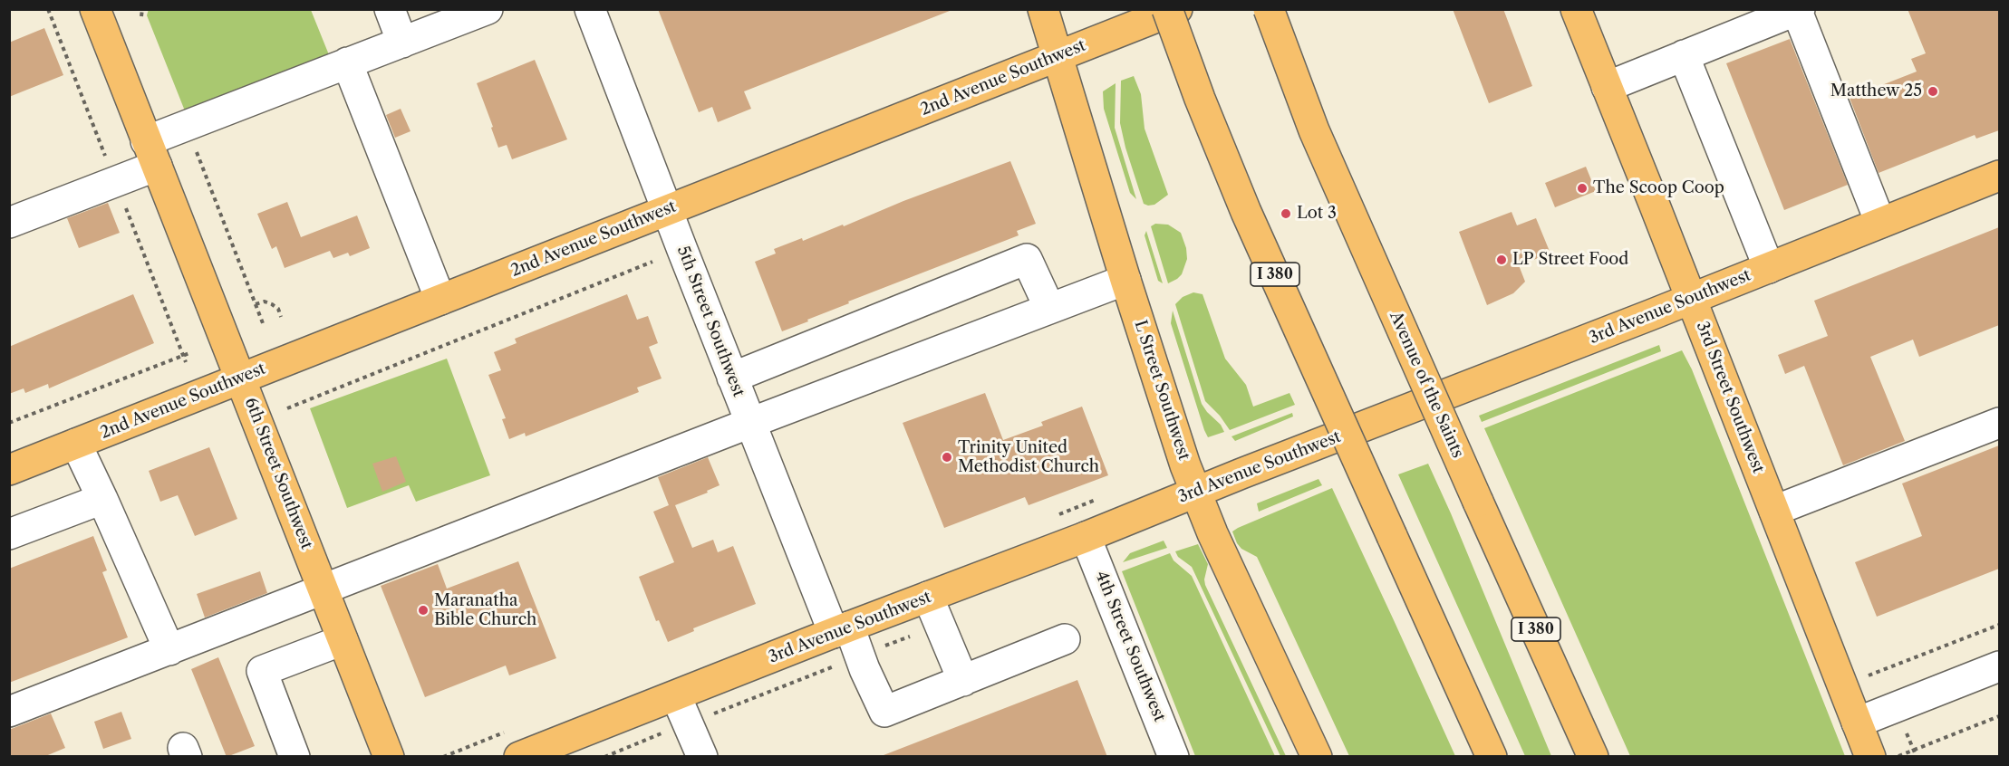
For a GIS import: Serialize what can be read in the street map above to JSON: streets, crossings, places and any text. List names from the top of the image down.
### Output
{
  "streets": {
    "main road": [
      "2nd Avenue Southwest",
      "I 380",
      "3rd Avenue Southwest",
      "Avenue of the Saints",
      "L Street Southwest",
      "3rd Street Southwest",
      "6th Street Southwest"
    ],
    "street": ["5th Street Southwest", "4th Street Southwest"]
  },
  "crossings": [
    ["2nd Avenue Southwest", "5th Street Southwest"],
    ["2nd Avenue Southwest", "L Street Southwest"],
    ["2nd Avenue Southwest", "6th Street Southwest"],
    ["3rd Avenue Southwest", "5th Street Southwest"],
    ["3rd Avenue Southwest", "L Street Southwest"],
    ["3rd Avenue Southwest", "3rd Street Southwest"],
    ["3rd Avenue Southwest", "4th Street Southwest"]
  ],
  "places": [
    "Matthew 25",
    "The Scoop Coop",
    "Lot 3",
    "LP Street Food",
    "Trinity United Methodist Church",
    "Maranatha Bible Church"
  ]
}
